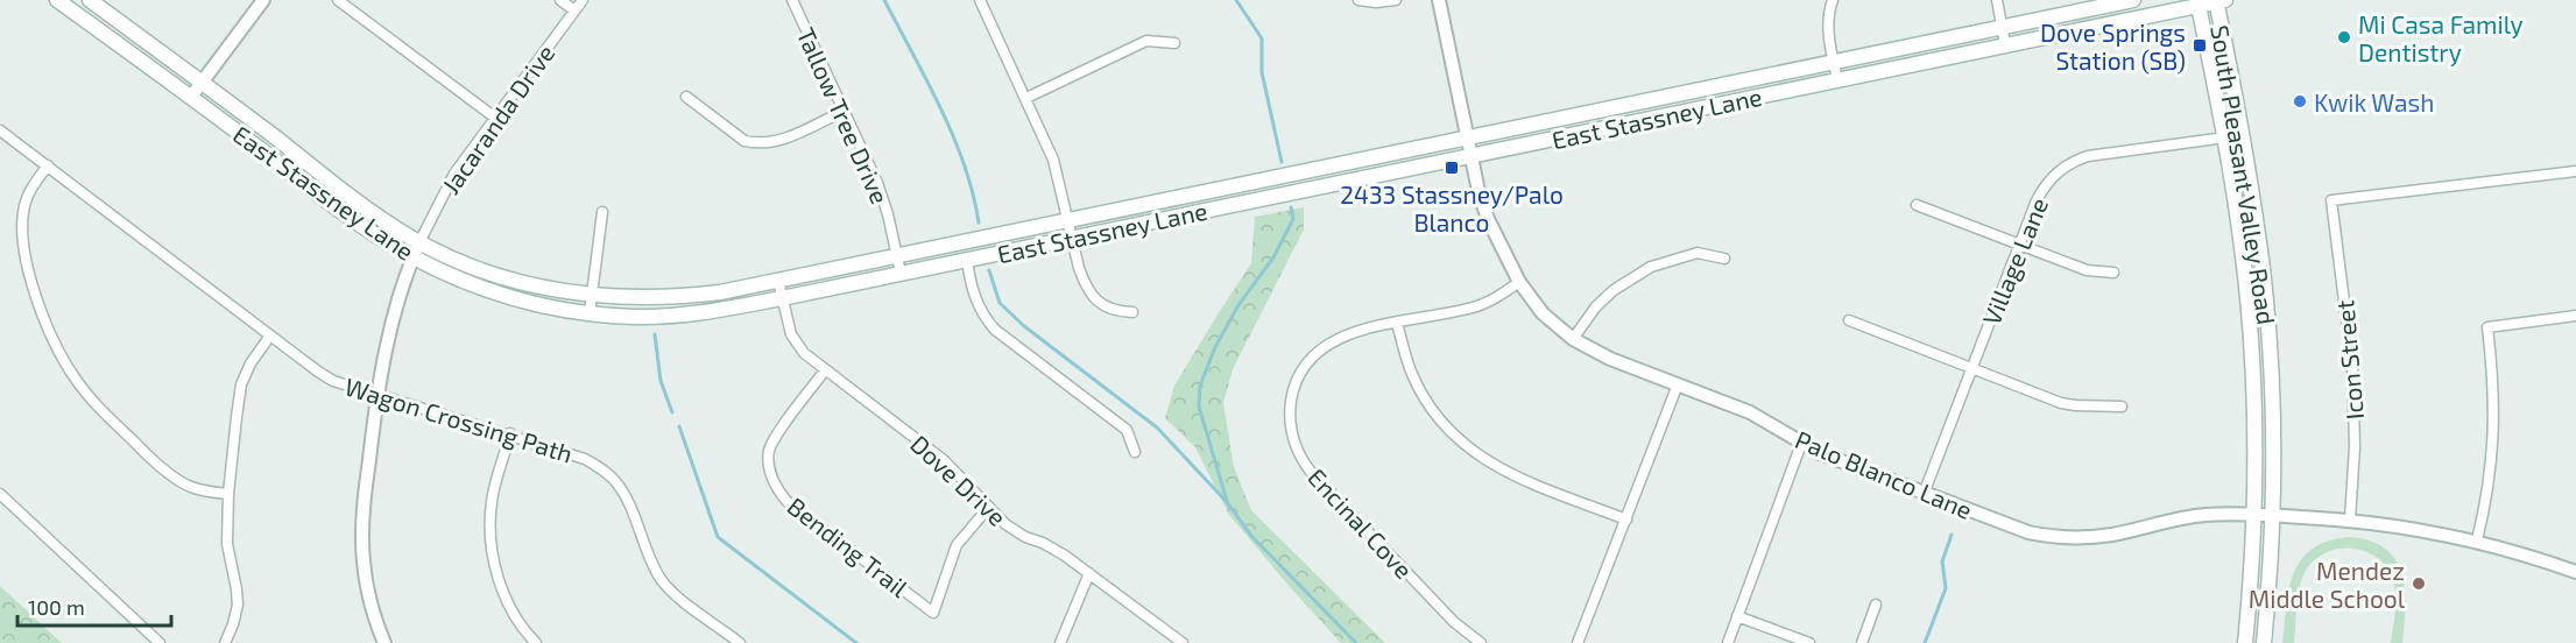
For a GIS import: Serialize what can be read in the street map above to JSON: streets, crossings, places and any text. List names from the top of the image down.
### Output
{
  "streets": {
    "main road": ["East Stassney Lane", "South Pleasant Valley Road"],
    "street": [
      "Tallow Tree Drive",
      "Jacaranda Drive",
      "Village Lane",
      "Icon Street",
      "Wagon Crossing Path",
      "Palo Blanco Lane",
      "Dove Drive",
      "Encinal Cove",
      "Bending Trail"
    ]
  },
  "crossings": [
    ["Tallow Tree Drive", "East Stassney Lane"],
    ["East Stassney Lane", "Jacaranda Drive"],
    ["East Stassney Lane", "South Pleasant Valley Road"],
    ["East Stassney Lane", "Palo Blanco Lane"],
    ["East Stassney Lane", "Dove Drive"],
    ["South Pleasant Valley Road", "Village Lane"],
    ["South Pleasant Valley Road", "Palo Blanco Lane"],
    ["Village Lane", "Palo Blanco Lane"],
    ["Icon Street", "Palo Blanco Lane"],
    ["Palo Blanco Lane", "Encinal Cove"],
    ["Dove Drive", "Bending Trail"]
  ],
  "places": {
    "other": ["Mi Casa Family Dentistry", "Kwik Wash", "Mendez Middle School"],
    "transit": ["Dove Springs Station (SB)", "2433 Stassney/Palo Blanco"]
  },
  "scale_bar": "100 m"
}
